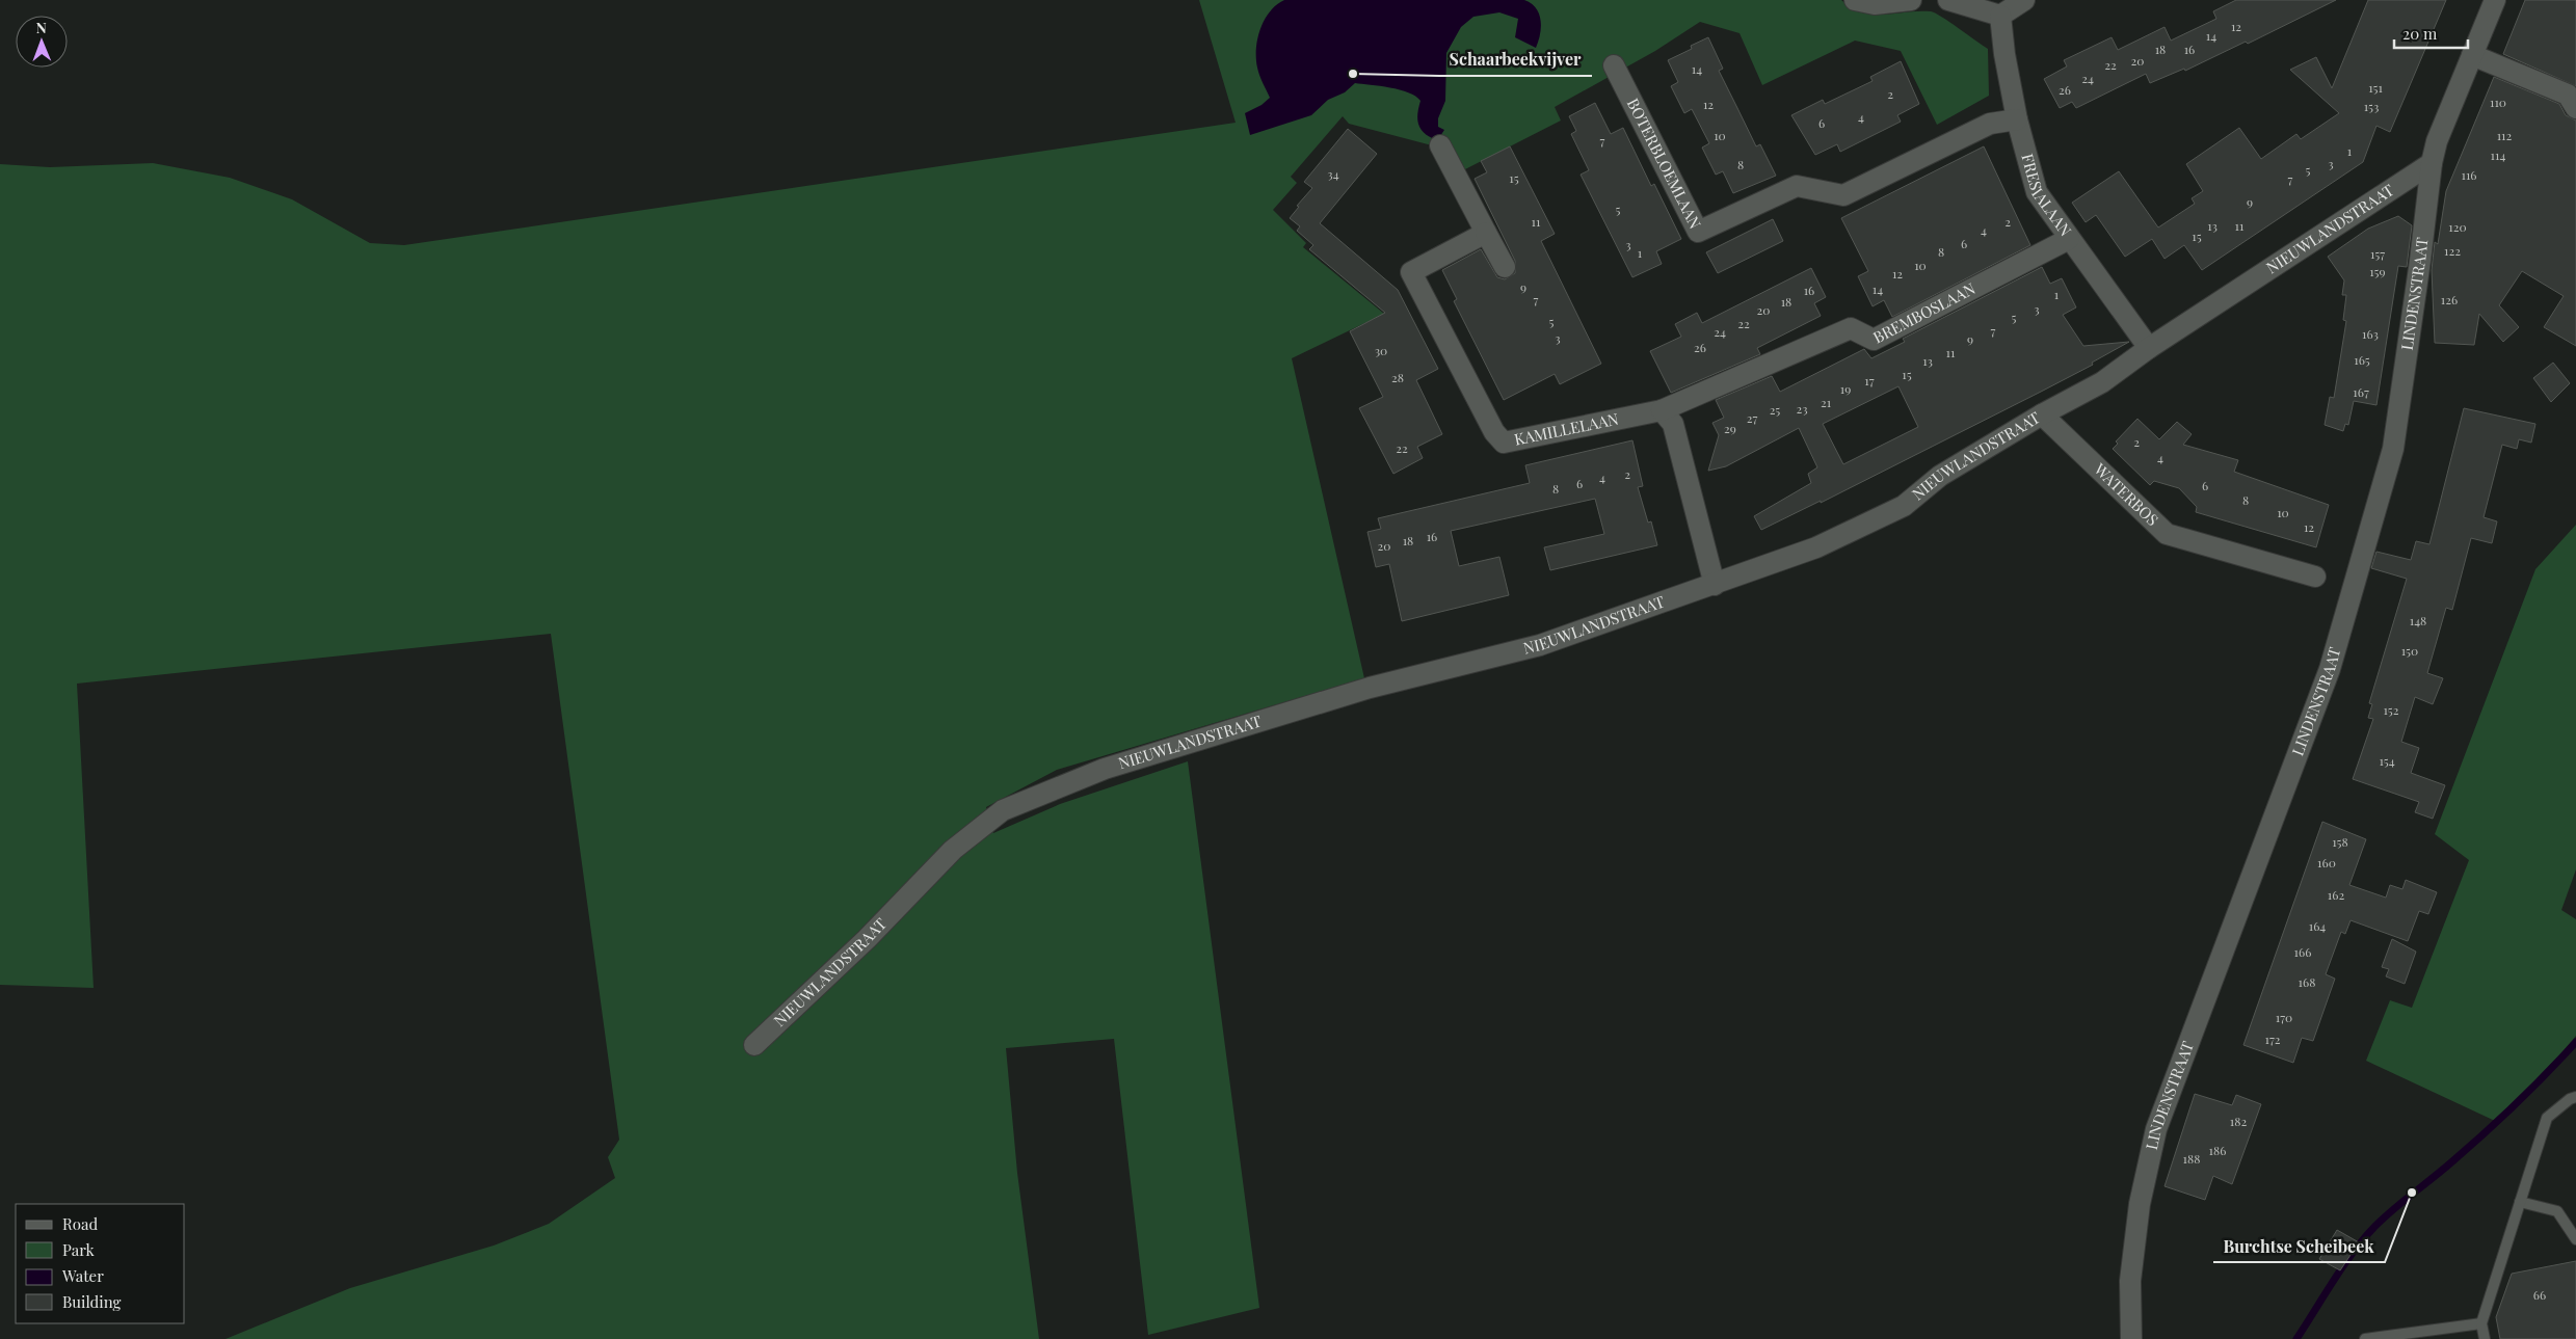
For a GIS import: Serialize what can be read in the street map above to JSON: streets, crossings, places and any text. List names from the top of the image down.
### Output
{
  "streets": {
    "street": [
      "BOTERBLOEMLAAN",
      "FRESIALAAN",
      "NIEUWLANDSTRAAT",
      "LINDENSTRAAT",
      "BREMBOSLAAN",
      "KAMILLELAAN",
      "WATERBOS"
    ]
  },
  "crossings": [
    ["BOTERBLOEMLAAN", "FRESIALAAN"],
    ["FRESIALAAN", "NIEUWLANDSTRAAT"],
    ["FRESIALAAN", "BREMBOSLAAN"],
    ["NIEUWLANDSTRAAT", "LINDENSTRAAT"],
    ["NIEUWLANDSTRAAT", "WATERBOS"],
    ["BREMBOSLAAN", "KAMILLELAAN"]
  ],
  "places": ["Schaarbeekvijver", "Burchtse Scheibeek"],
  "house_numbers": [
    "12",
    "14",
    "18",
    "16",
    "20",
    "22",
    "14",
    "24",
    "151",
    "26",
    "2",
    "110",
    "12",
    "153",
    "4",
    "6",
    "10",
    "112",
    "7",
    "1",
    "114",
    "3",
    "8",
    "5",
    "34",
    "116",
    "15",
    "7",
    "9",
    "5",
    "11",
    "2",
    "13",
    "11",
    "120",
    "4",
    "15",
    "6",
    "3",
    "122",
    "8",
    "1",
    "157",
    "10",
    "159",
    "12",
    "9",
    "14",
    "16",
    "1",
    "7",
    "126",
    "18",
    "3",
    "20",
    "5",
    "5",
    "22",
    "7",
    "24",
    "163",
    "3",
    "9",
    "26",
    "30",
    "11",
    "165",
    "13",
    "15",
    "28",
    "17",
    "19",
    "167",
    "21",
    "23",
    "25",
    "27",
    "29",
    "2",
    "22",
    "4",
    "2",
    "4",
    "6",
    "6",
    "8",
    "8",
    "10",
    "12",
    "16",
    "18",
    "20",
    "148",
    "150",
    "152",
    "154",
    "158",
    "160",
    "162",
    "164",
    "166",
    "168",
    "170",
    "172",
    "182",
    "186",
    "188",
    "66"
  ],
  "legend": [
    "Road",
    "Park",
    "Water",
    "Building"
  ],
  "scale_bar": "20 m",
  "north": "top"
}
